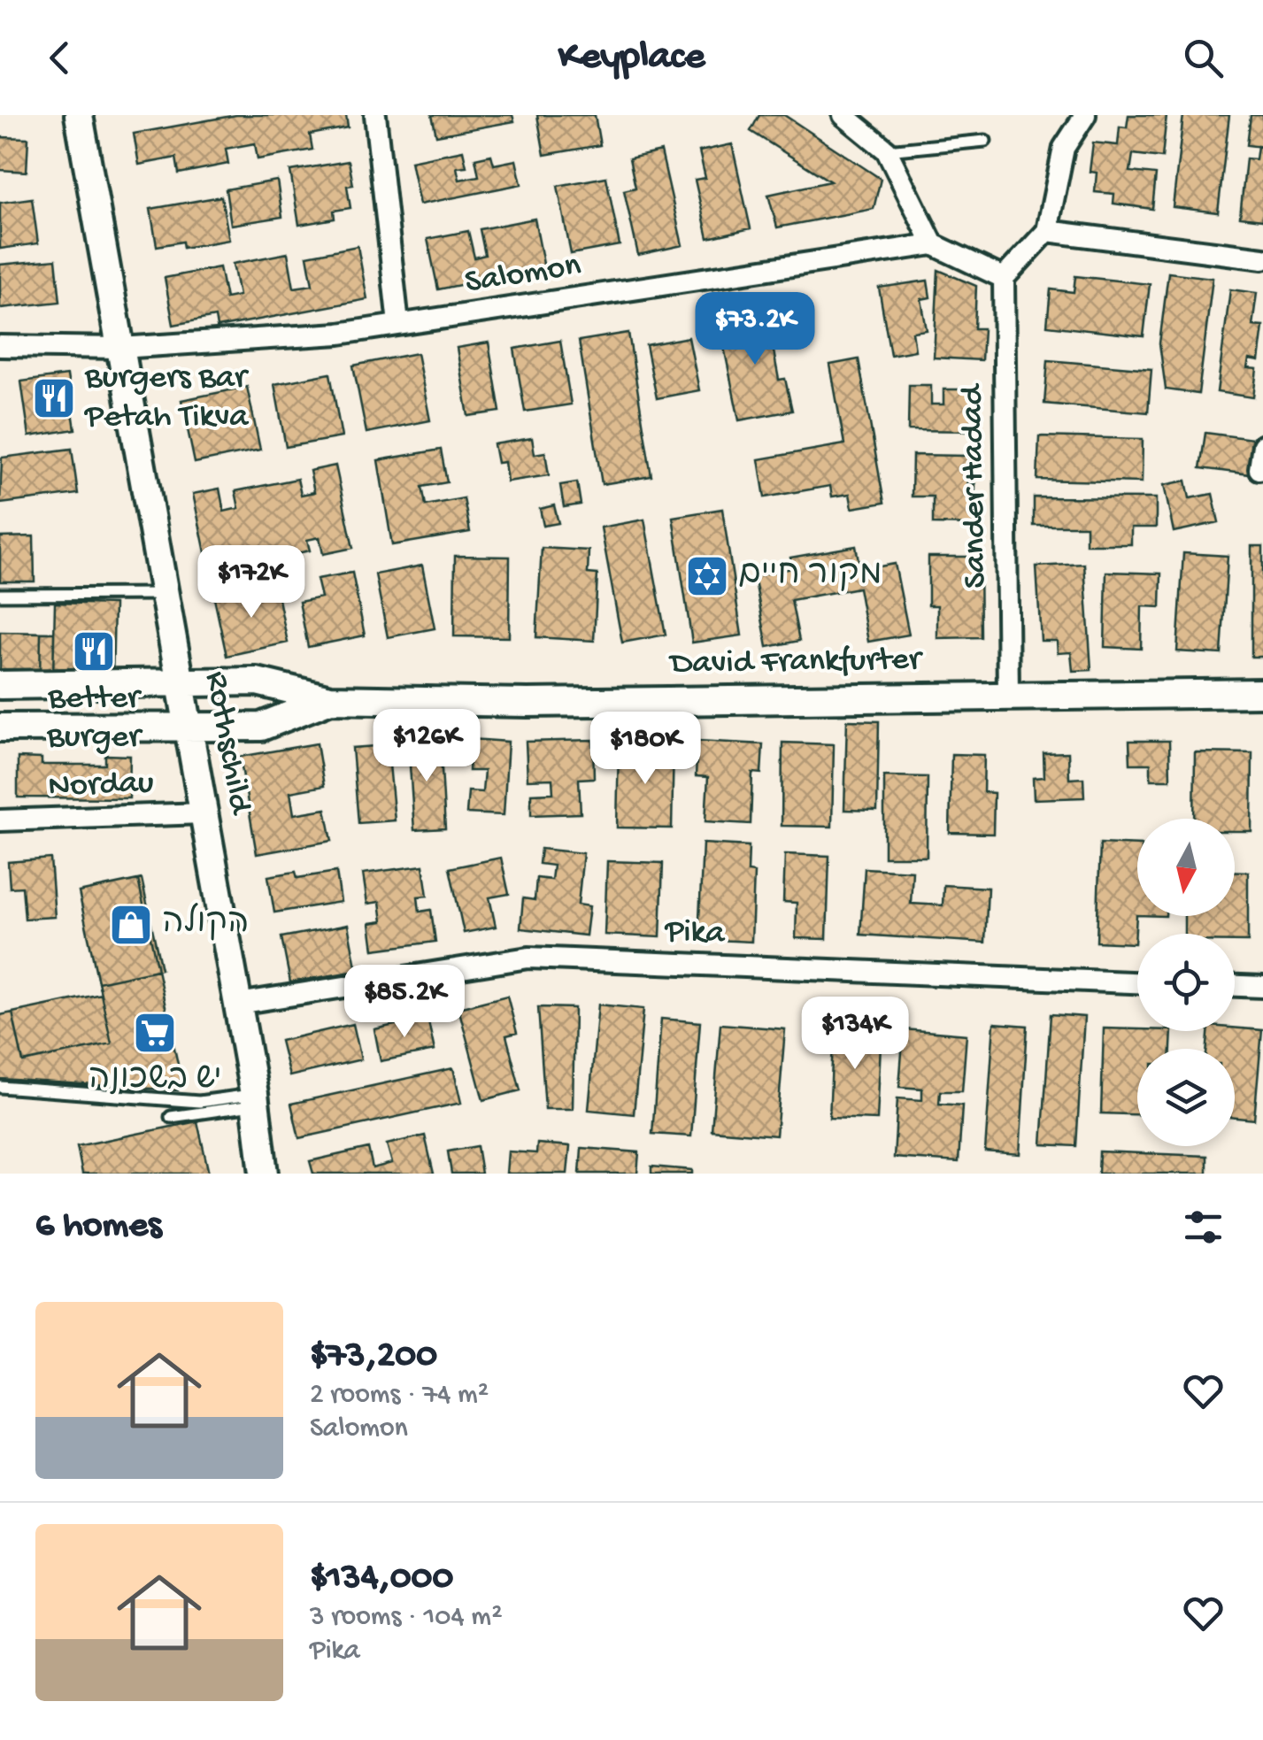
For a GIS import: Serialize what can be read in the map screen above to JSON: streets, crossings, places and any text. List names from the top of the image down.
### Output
{
  "streets": {
    "street": [
      "Salomon",
      "Sander Hadad",
      "David Frankfurter",
      "Rothschild",
      "Nordau",
      "Pika"
    ]
  },
  "crossings": [
    ["Salomon", "Rothschild"],
    ["Sander Hadad", "David Frankfurter"],
    ["David Frankfurter", "Rothschild"],
    ["Rothschild", "Nordau"],
    ["Rothschild", "Pika"]
  ],
  "places": {
    "restaurant": ["Burgers Bar Petah Tikva", "Better Burger"],
    "synagogue": ["מקור חיים"],
    "shop": ["הקולה"],
    "supermarket": ["יש בשכונה"]
  },
  "north": "bottom",
  "page": {
    "header": "Keyplace",
    "price": [
      "$73.2K",
      "$172K",
      "$126K",
      "$180K",
      "$85.2K",
      "$134K"
    ],
    "heading": "6 homes",
    "list": [
      {
        "name": "$73,200",
        "note": "2 rooms · 74 m² · Salomon"
      },
      {
        "name": "$134,000",
        "note": "3 rooms · 104 m² · Pika"
      }
    ]
  }
}
